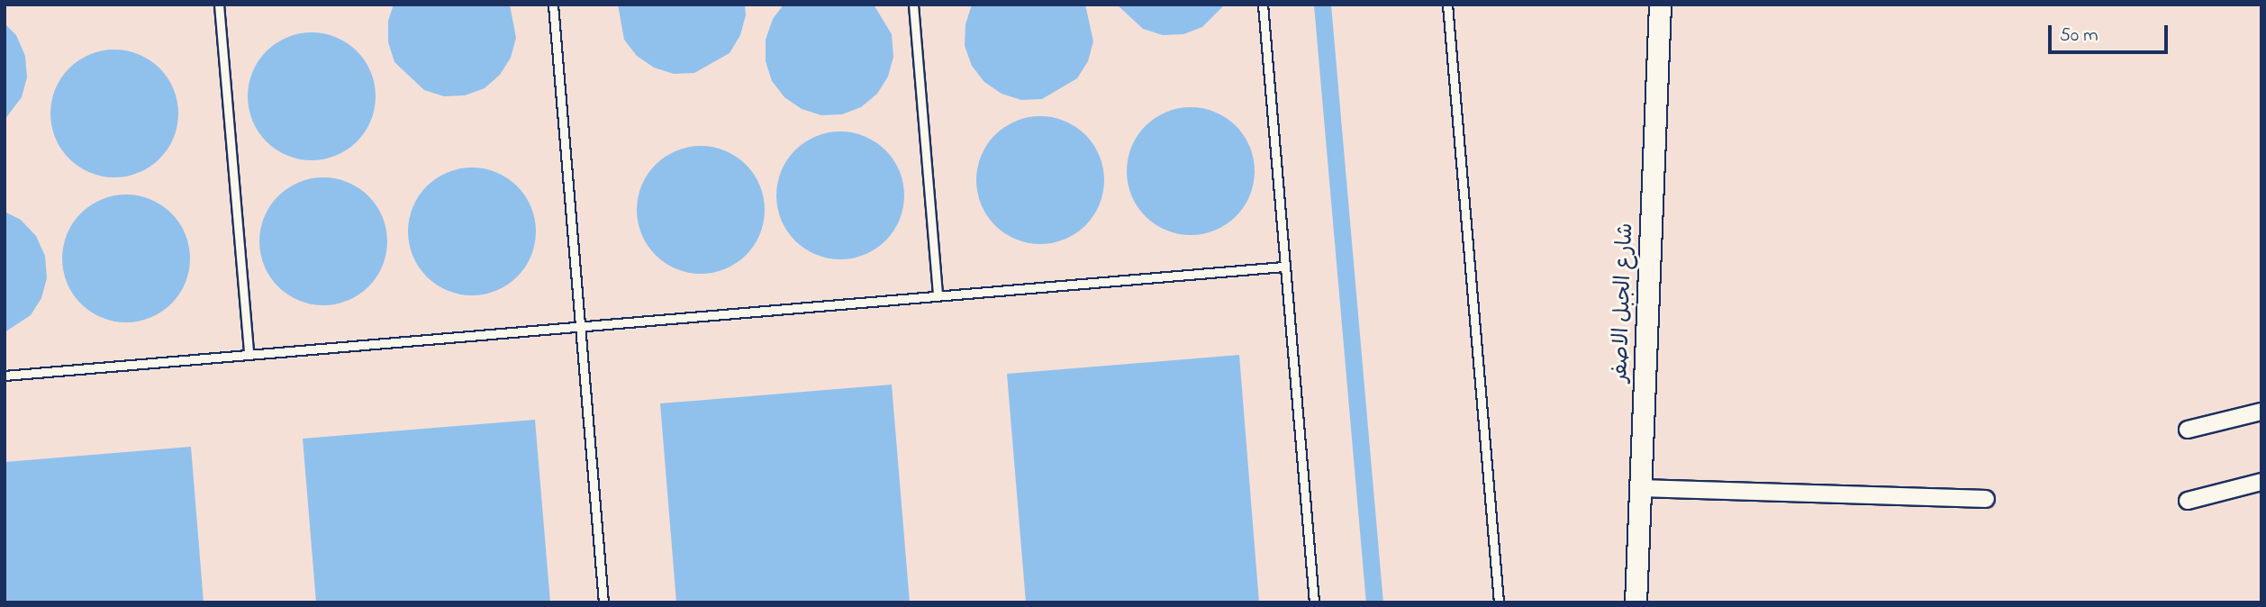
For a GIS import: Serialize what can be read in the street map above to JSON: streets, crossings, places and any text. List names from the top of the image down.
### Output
{
  "streets": {
    "street": ["شارع الجبل الاصفر"]
  },
  "scale_bar": "50 m"
}
